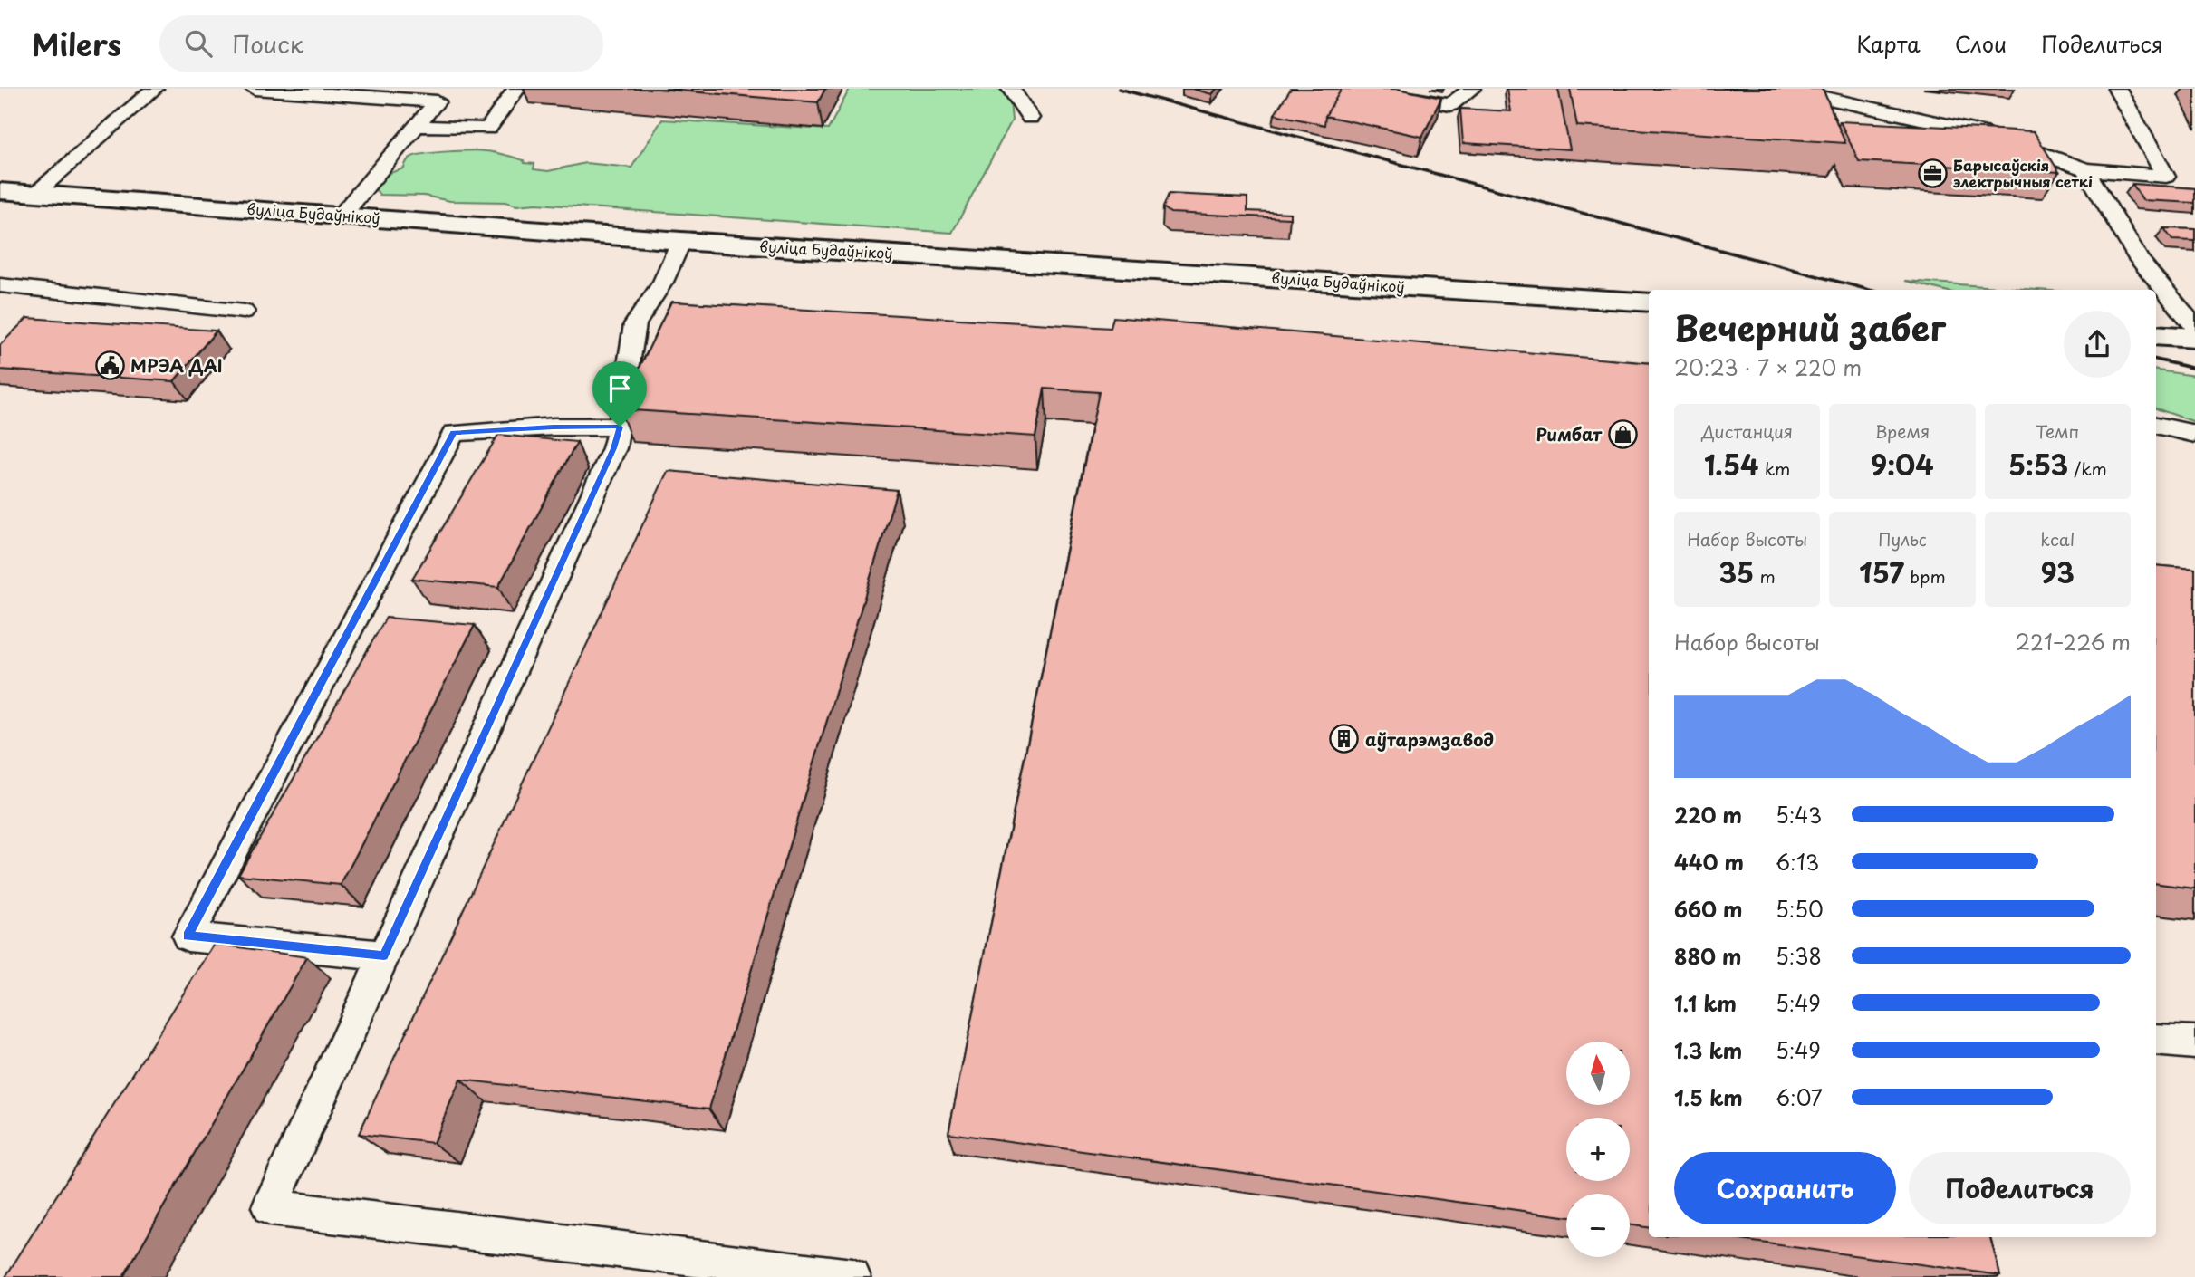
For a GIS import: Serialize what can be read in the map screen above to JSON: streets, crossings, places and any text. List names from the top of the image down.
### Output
{
  "streets": {
    "main road": ["вуліца Будаўнікоў"]
  },
  "places": {
    "office": ["Барысаўскія электрычныя сеткі"],
    "public building": ["МРЭА ДАІ"],
    "shop": ["Римбат"],
    "building": ["аўтарэмзавод"]
  },
  "north": "top",
  "page": {
    "header": "Milers",
    "search": "Поиск",
    "nav": ["Карта", "Слои", "Поделиться"],
    "heading": ["Вечерний забег", "20:23 · 7 × 220 m"],
    "stats": [
      ["Дистанция", "1.54 km"],
      ["Время", "9:04"],
      ["Темп", "5:53 /km"],
      ["Набор высоты", "35 m"],
      ["Пульс", "157 bpm"],
      ["kcal", "93"]
    ],
    "chart": ["Набор высоты", "221–226 m"],
    "list": [
      {
        "name": "220 m",
        "note": "5:43"
      },
      {
        "name": "440 m",
        "note": "6:13"
      },
      {
        "name": "660 m",
        "note": "5:50"
      },
      {
        "name": "880 m",
        "note": "5:38"
      },
      {
        "name": "1.1 km",
        "note": "5:49"
      },
      {
        "name": "1.3 km",
        "note": "5:49"
      },
      {
        "name": "1.5 km",
        "note": "6:07"
      }
    ],
    "map_buttons": ["+", "−"],
    "buttons": ["Сохранить", "Поделиться"]
  }
}
